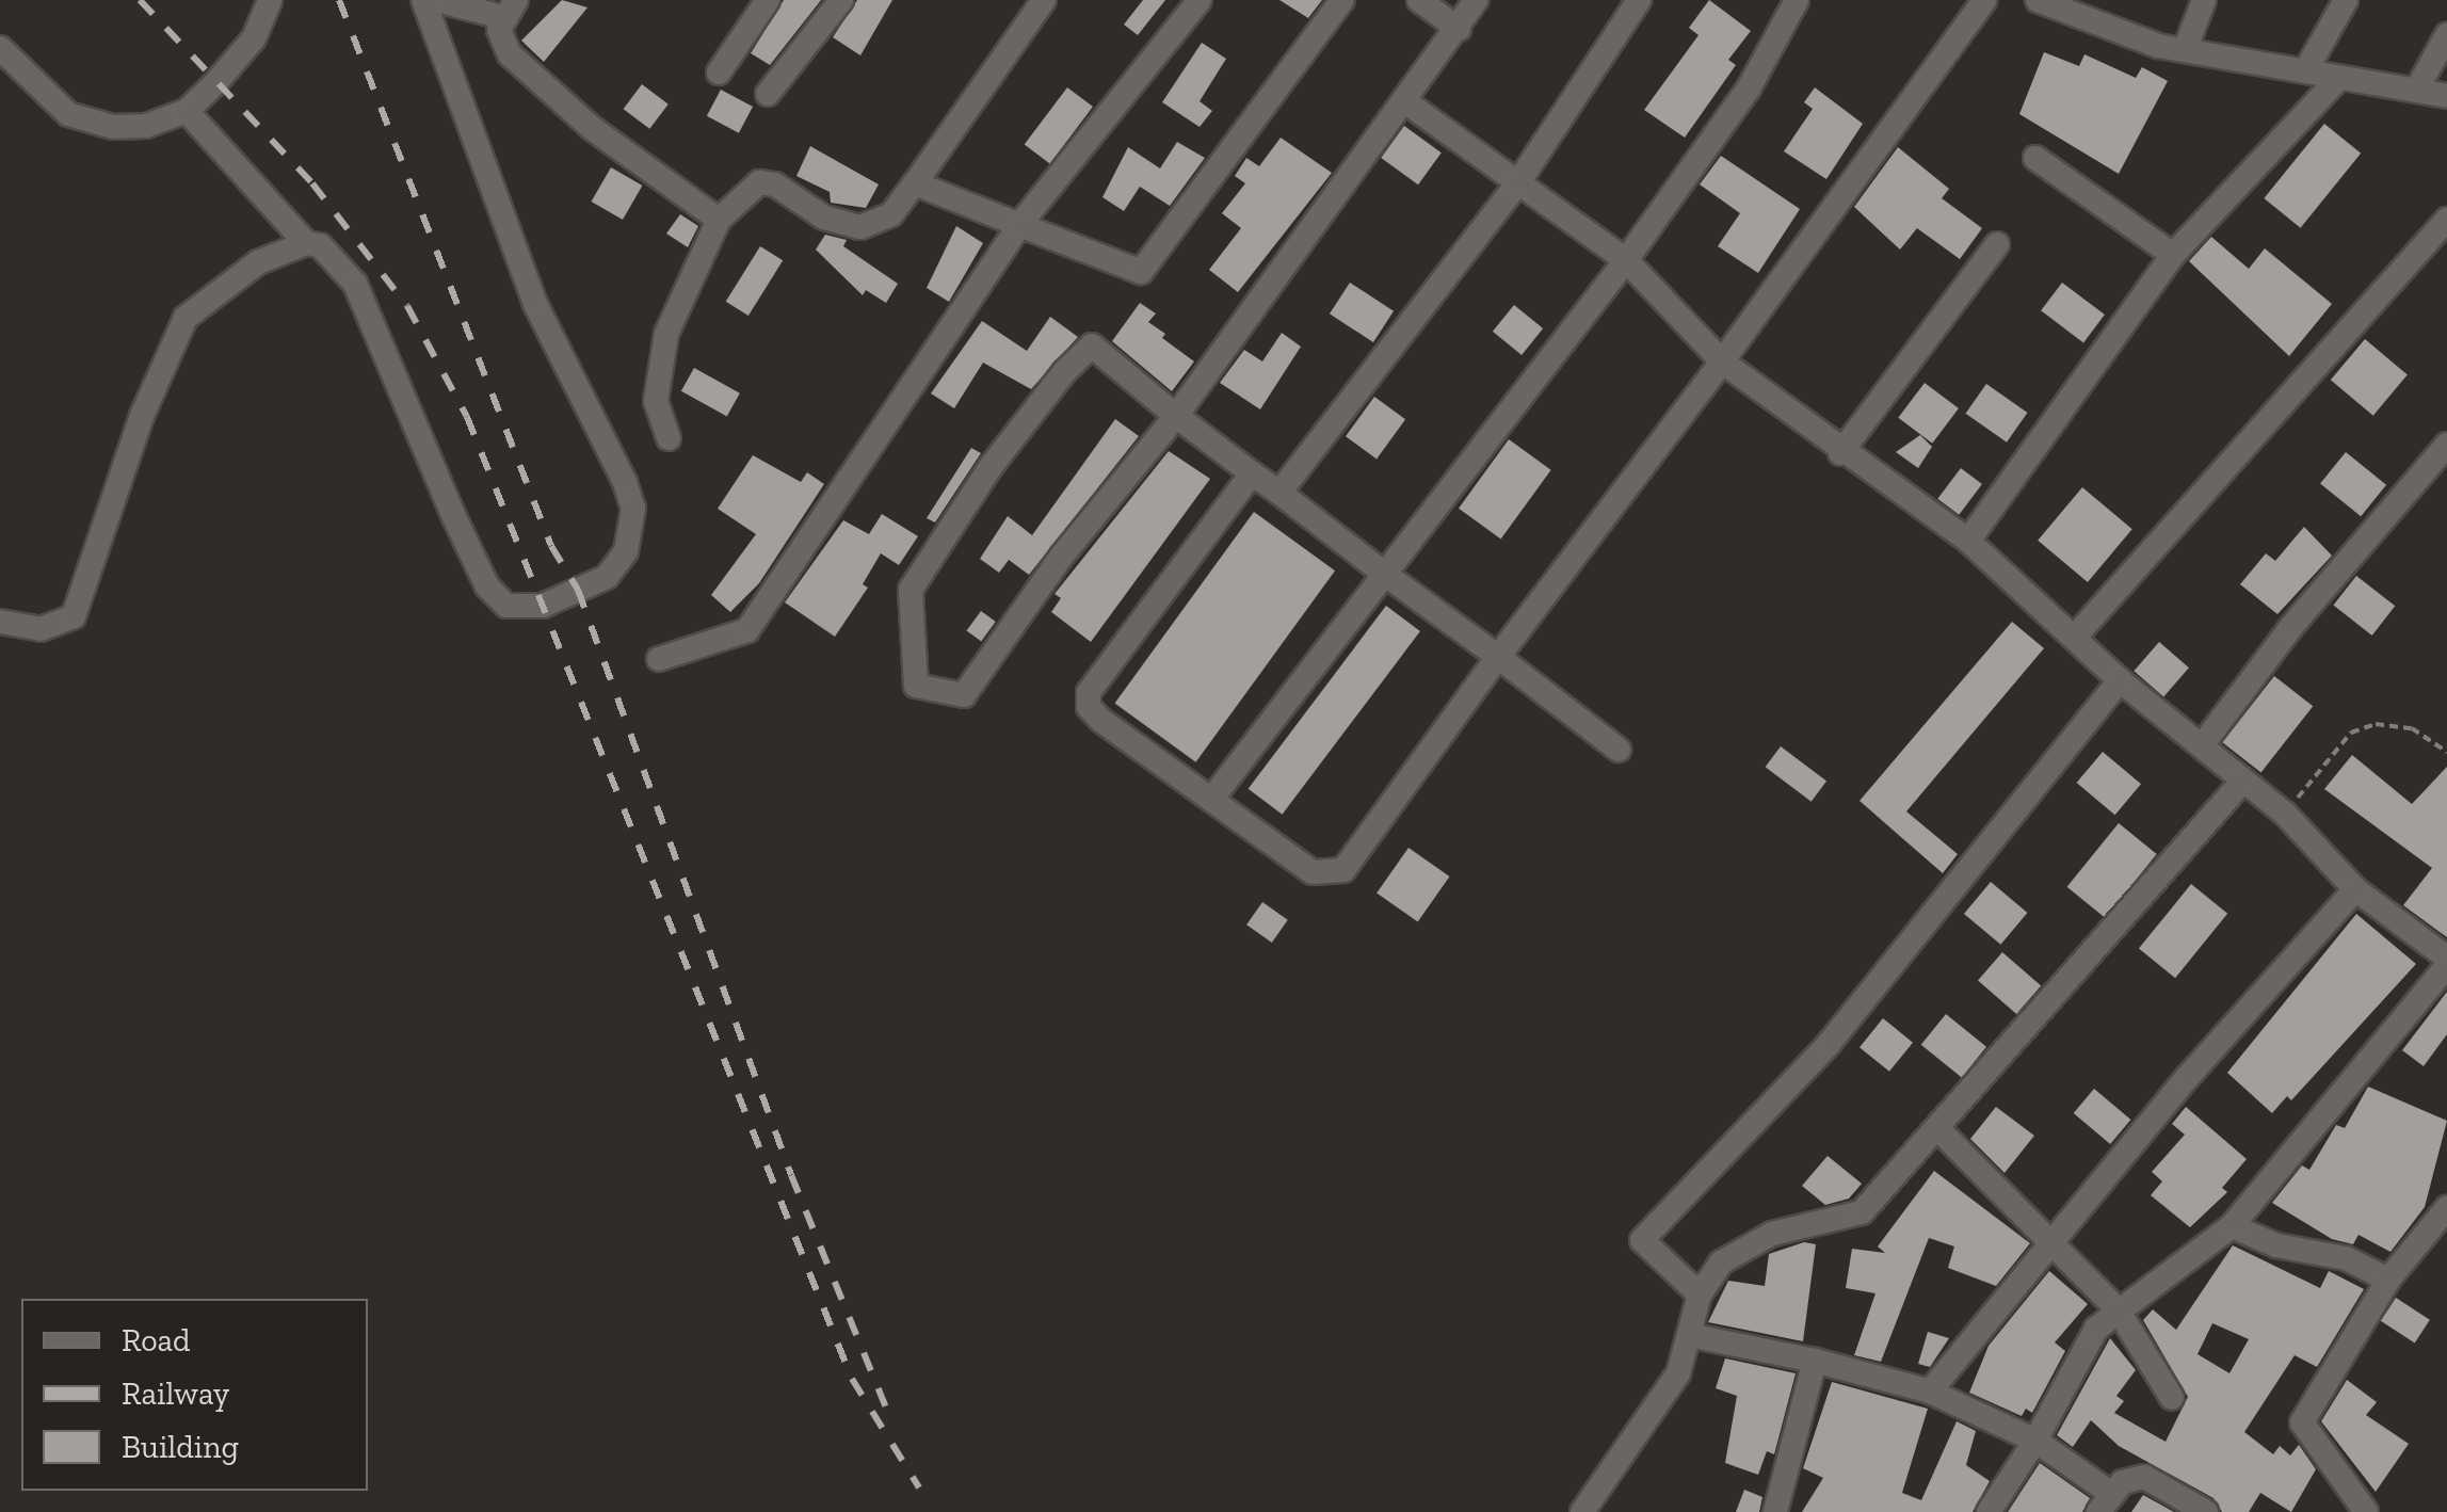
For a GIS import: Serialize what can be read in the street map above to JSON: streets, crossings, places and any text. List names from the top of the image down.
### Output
{
  "legend": ["Road", "Railway", "Building"]
}
